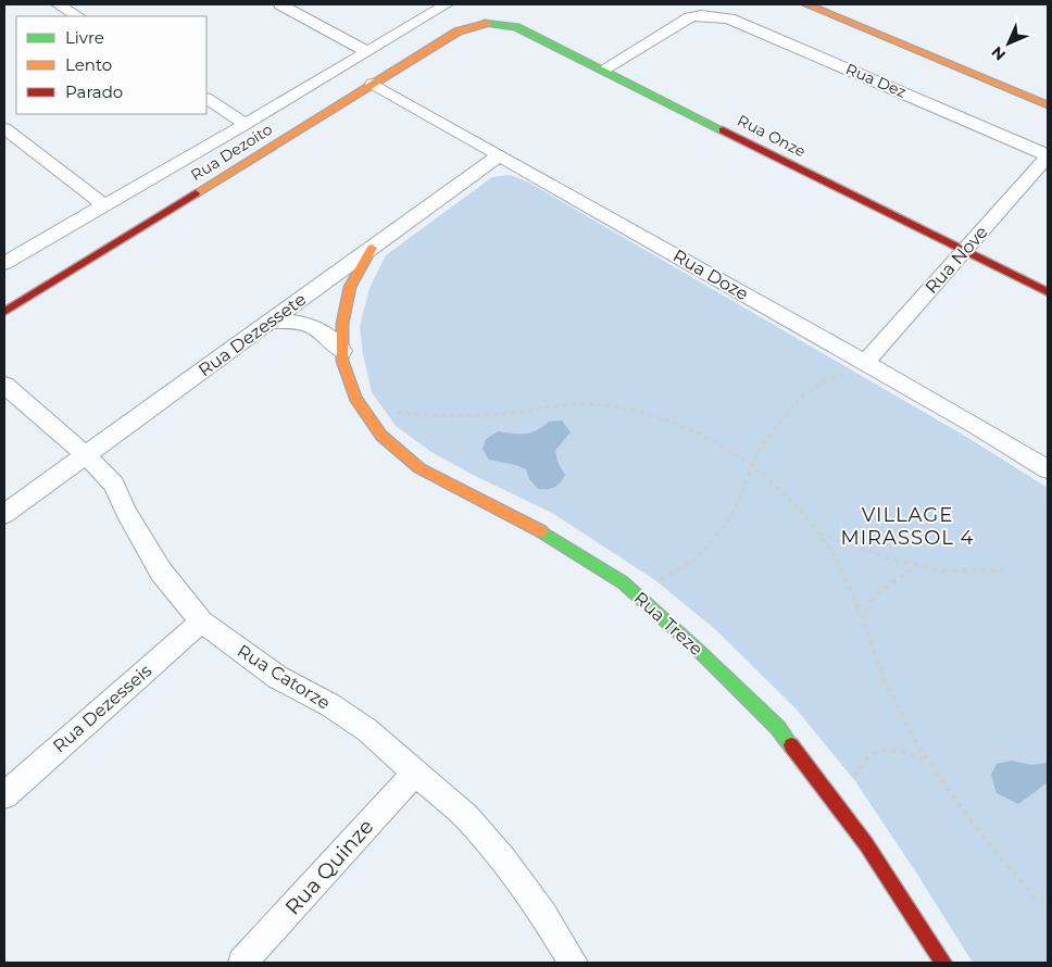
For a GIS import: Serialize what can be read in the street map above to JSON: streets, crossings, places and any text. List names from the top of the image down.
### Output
{
  "streets": {
    "street": [
      "Rua Dez",
      "Rua Onze",
      "Rua Dezoito",
      "Rua Nove",
      "Rua Doze",
      "Rua Dezessete",
      "Rua Treze",
      "Rua Catorze",
      "Rua Dezesseis",
      "Rua Quinze"
    ]
  },
  "crossings": [
    ["Rua Dez", "Rua Onze"],
    ["Rua Dez", "Rua Nove"],
    ["Rua Onze", "Rua Dezoito"],
    ["Rua Onze", "Rua Nove"],
    ["Rua Dezoito", "Rua Doze"],
    ["Rua Nove", "Rua Doze"],
    ["Rua Doze", "Rua Dezessete"],
    ["Rua Dezessete", "Rua Treze"],
    ["Rua Dezessete", "Rua Catorze"],
    ["Rua Catorze", "Rua Dezesseis"],
    ["Rua Catorze", "Rua Quinze"]
  ],
  "districts": ["VILLAGE MIRASSOL 4"],
  "legend": ["Livre", "Lento", "Parado"],
  "north": "bottom left"
}
